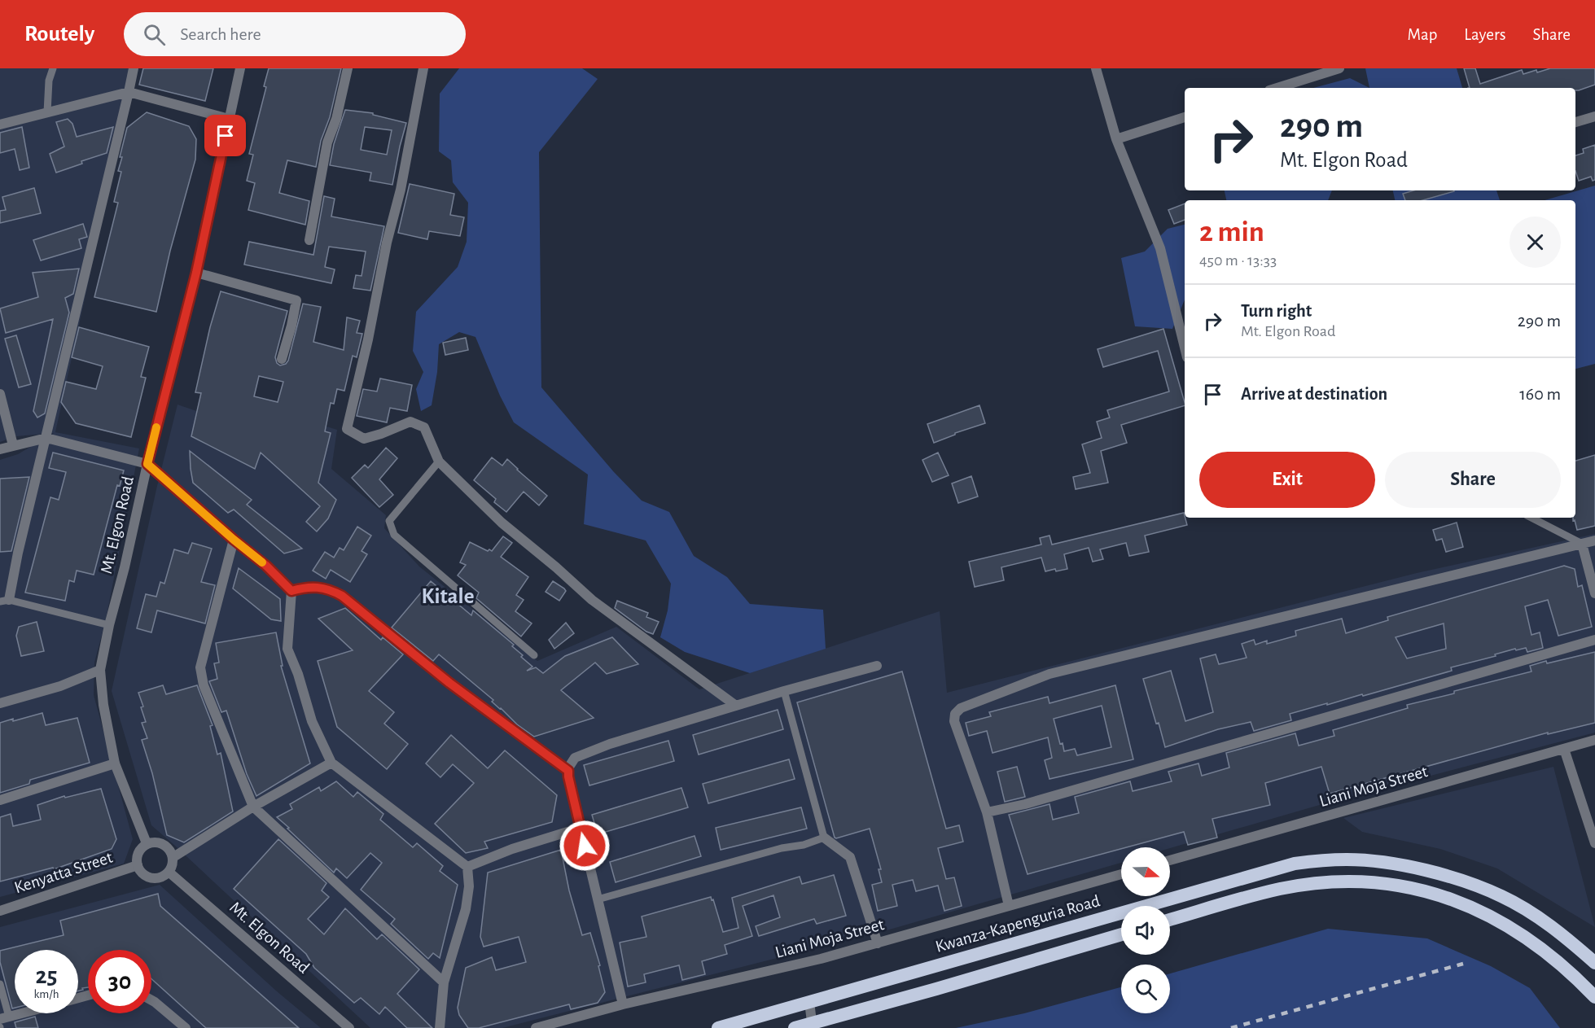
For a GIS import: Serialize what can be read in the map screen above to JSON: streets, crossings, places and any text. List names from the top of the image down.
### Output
{
  "streets": {
    "highway": ["Kwanza-Kapenguria Road"],
    "street": ["Mt. Elgon Road", "Liani Moja Street", "Kenyatta Street"]
  },
  "crossings": [
    ["Mt. Elgon Road", "Kenyatta Street"]
  ],
  "districts": ["Kitale"],
  "north": "right",
  "page": {
    "header": "Routely",
    "search": "Search here",
    "nav": ["Map", "Layers", "Share"],
    "turn": ["290 m", "Mt. Elgon Road"],
    "heading": ["2 min", "450 m · 13:33"],
    "list": [
      {
        "name": "Turn right",
        "note": "Mt. Elgon Road",
        "value": "290 m"
      },
      {
        "name": "Arrive at destination",
        "value": "160 m"
      }
    ],
    "buttons": ["Exit", "Share"],
    "speed": "25 km/h",
    "limit": "30"
  }
}
